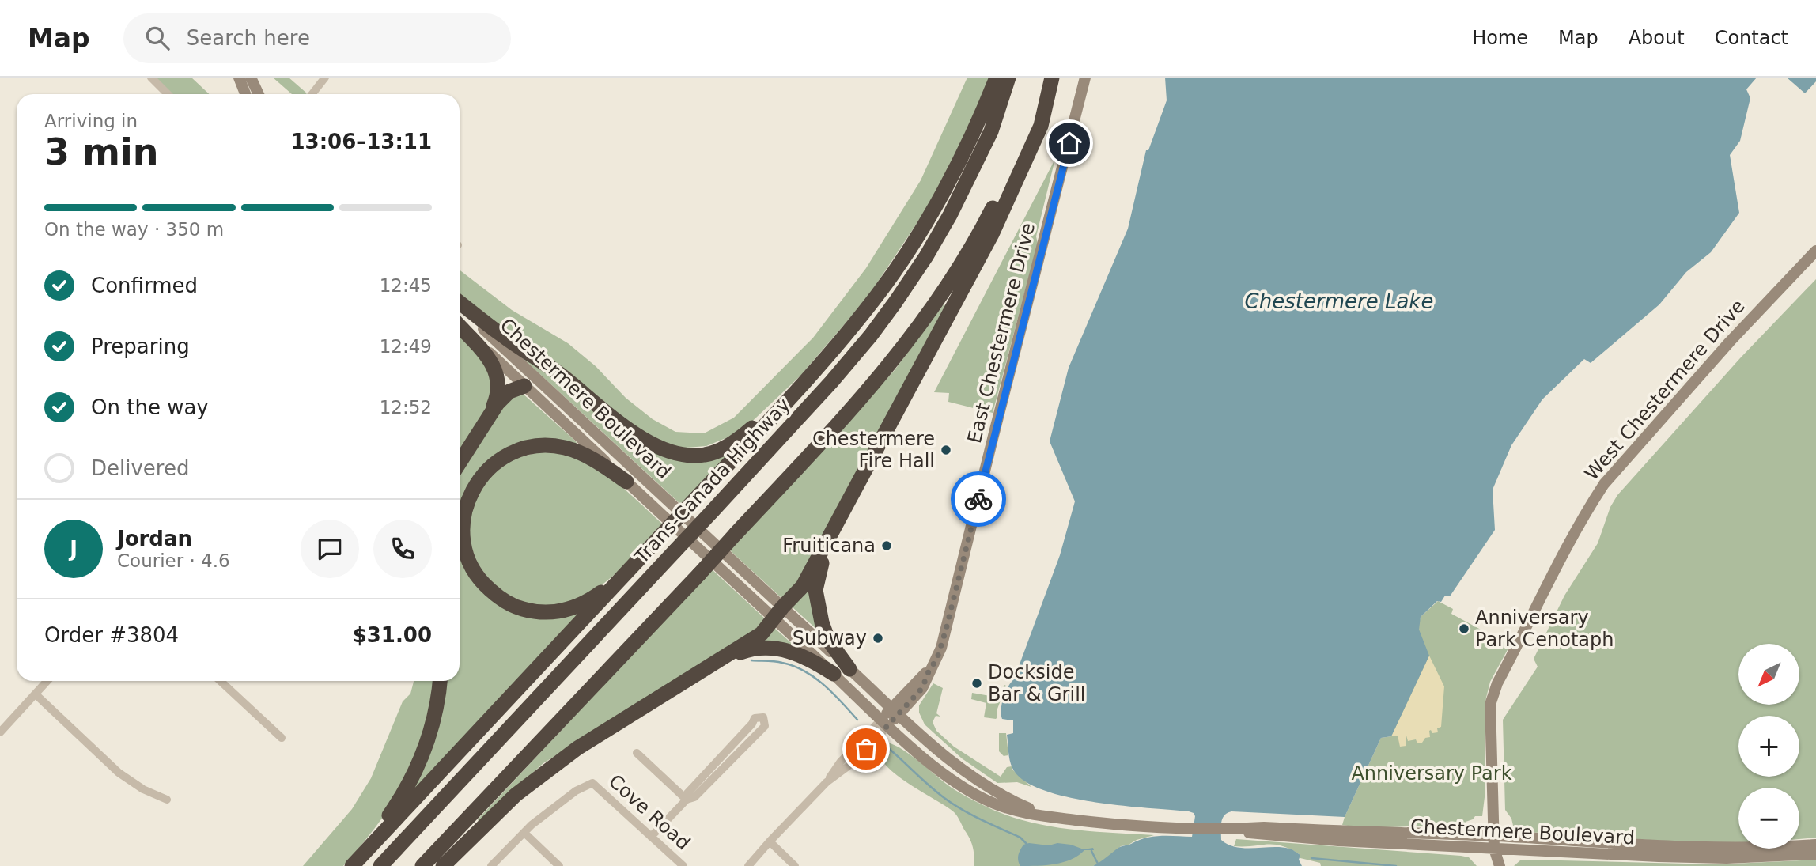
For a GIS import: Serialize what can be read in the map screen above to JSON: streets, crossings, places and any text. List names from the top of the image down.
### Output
{
  "streets": {
    "highway": ["Trans-Canada Highway"],
    "main road": ["East Chestermere Drive", "West Chestermere Drive", "Chestermere Boulevard"],
    "street": ["Cove Road"]
  },
  "crossings": [
    ["East Chestermere Drive", "Chestermere Boulevard"],
    ["West Chestermere Drive", "Chestermere Boulevard"]
  ],
  "water": ["Chestermere Lake"],
  "parks": ["Anniversary Park"],
  "places": [
    "Chestermere Fire Hall",
    "Fruiticana",
    "Anniversary Park Cenotaph",
    "Subway",
    "Dockside Bar & Grill"
  ],
  "north": "bottom left",
  "page": {
    "header": "Map",
    "search": "Search here",
    "nav": [
      "Home",
      "Map",
      "About",
      "Contact"
    ],
    "heading": ["3 min", "Arriving in", "13:06–13:11"],
    "panel": [
      "Jordan",
      "Courier · 4.6",
      "Order #3804",
      "$31.00"
    ],
    "bar": "On the way · 350 m",
    "list": [
      ["Confirmed", "12:45"],
      ["Preparing", "12:49"],
      ["On the way", "12:52"],
      "Delivered"
    ],
    "round": "J",
    "map_buttons": ["+", "−"]
  }
}
